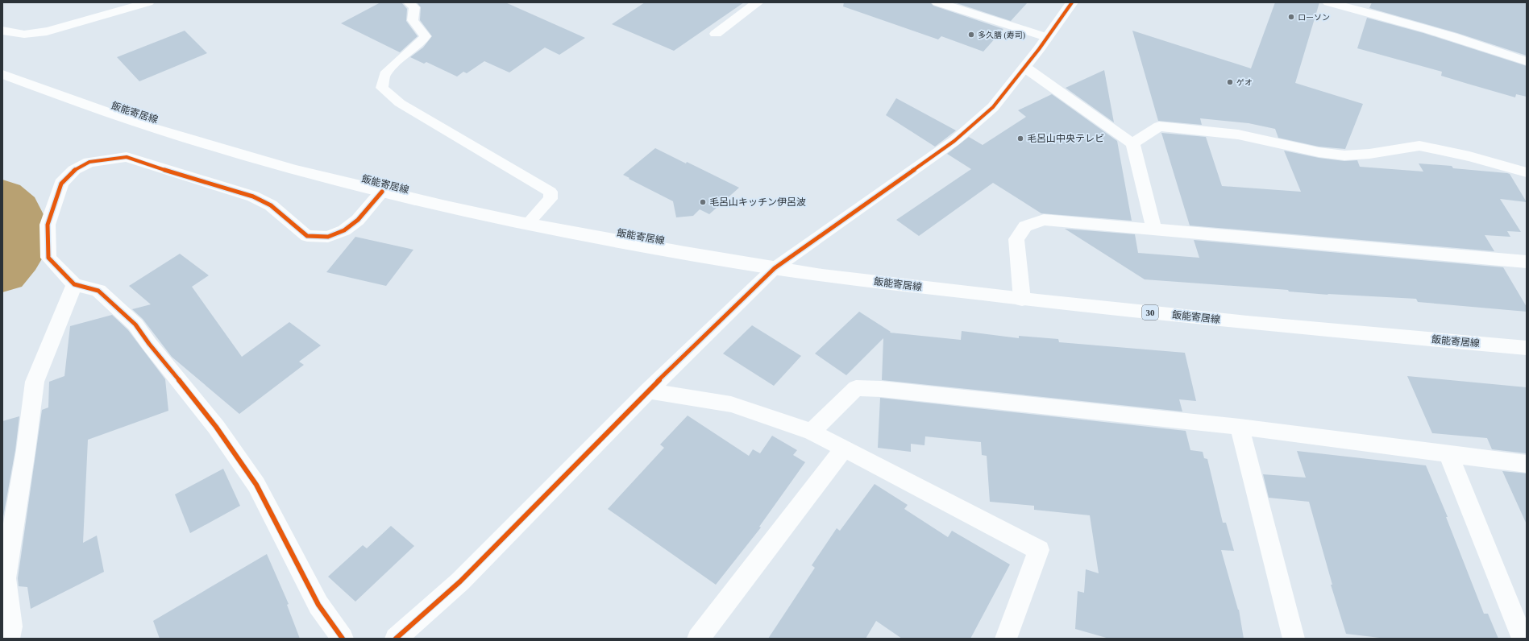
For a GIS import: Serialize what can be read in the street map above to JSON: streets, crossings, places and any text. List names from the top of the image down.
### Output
{
  "streets": {
    "street": ["飯能寄居線", "30"]
  },
  "places": [
    "ローソン",
    "多久膳 (寿司)",
    "ゲオ",
    "毛呂山中央テレビ",
    "毛呂山キッチン伊呂波"
  ]
}
